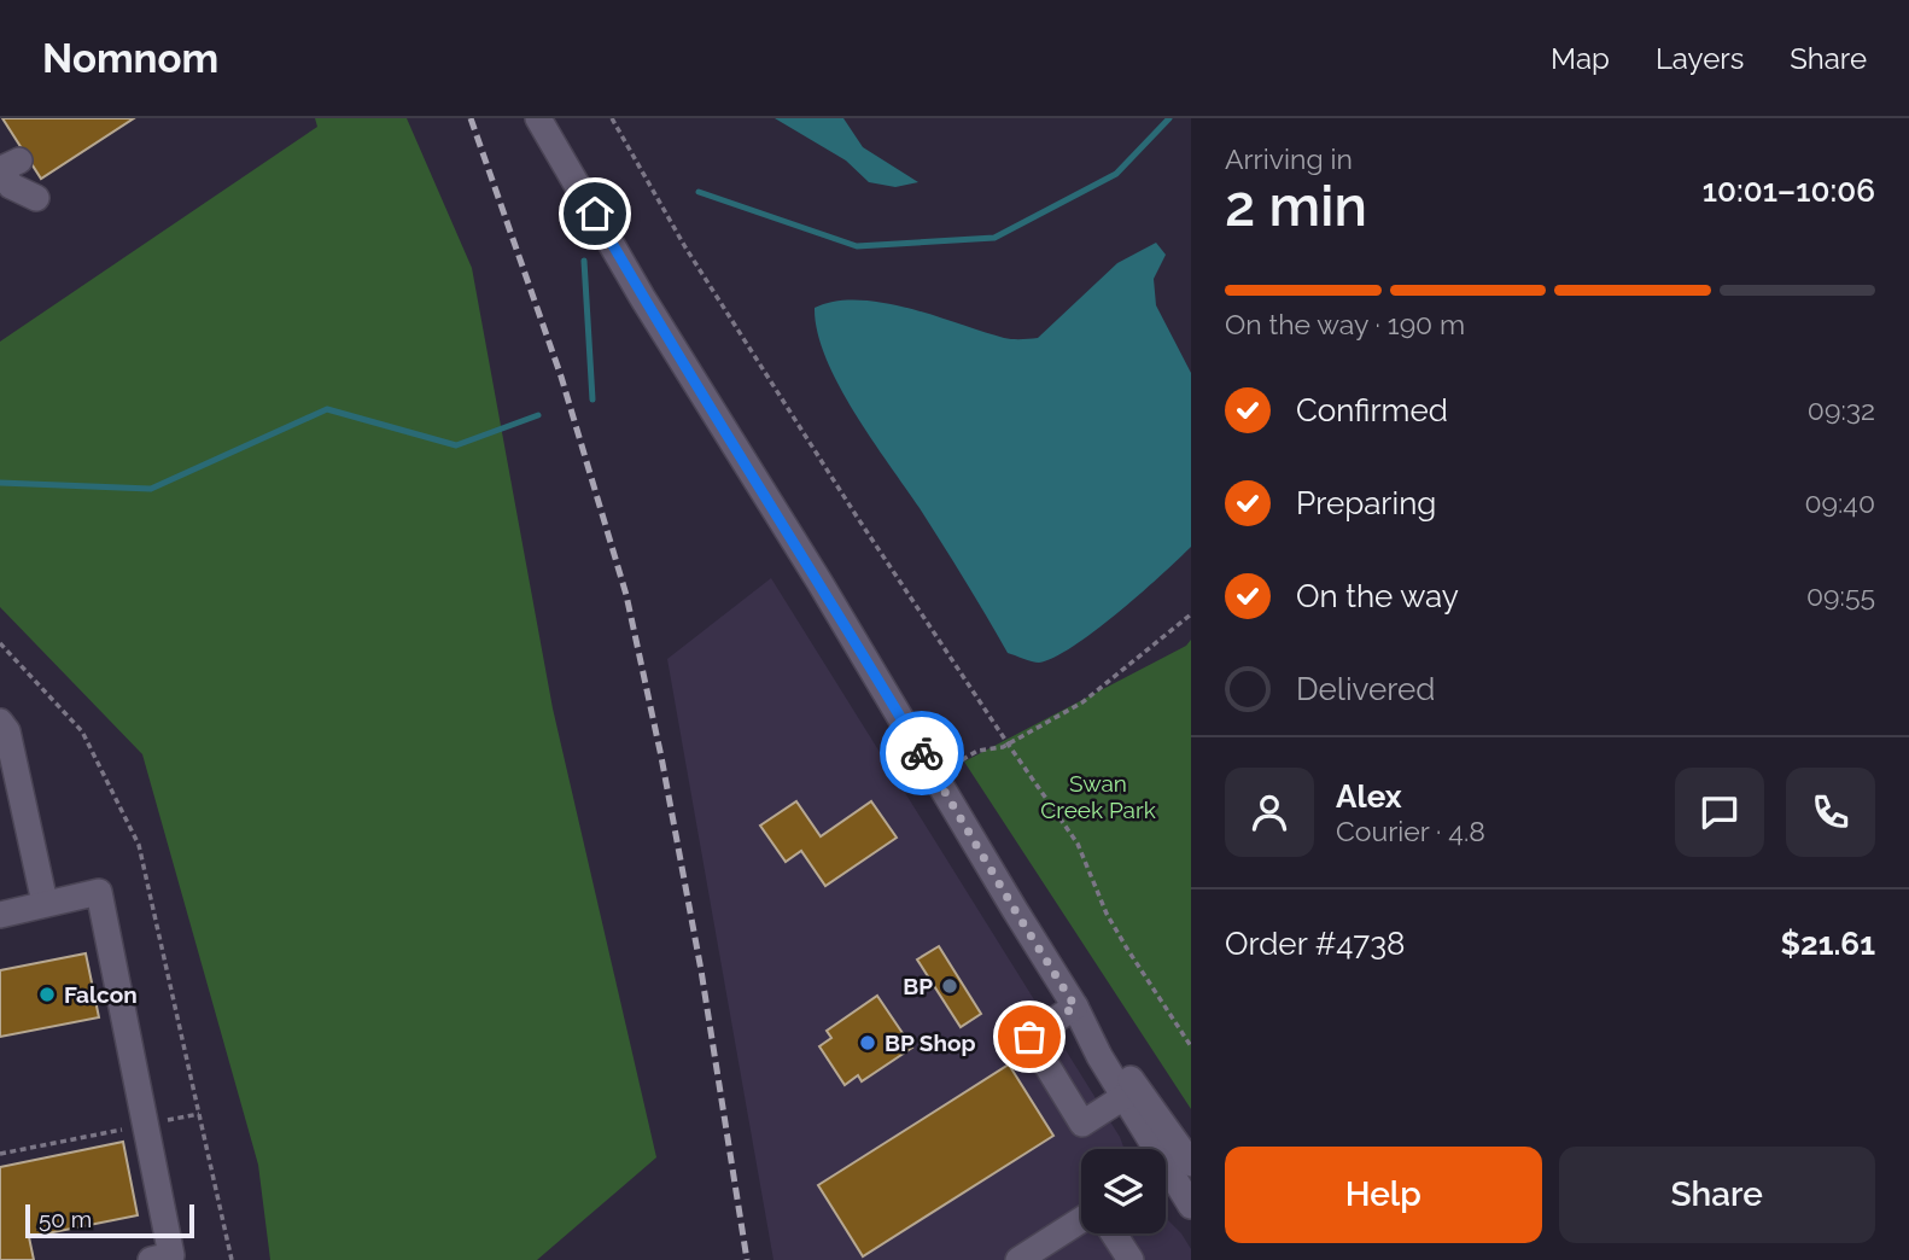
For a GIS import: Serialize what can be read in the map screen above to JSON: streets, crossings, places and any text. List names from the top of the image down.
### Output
{
  "parks": ["Swan Creek Park"],
  "places": ["BP", "Falcon", "BP Shop"],
  "scale_bar": "50 m",
  "page": {
    "header": "Nomnom",
    "nav": ["Map", "Layers", "Share"],
    "heading": ["2 min", "Arriving in", "10:01–10:06"],
    "panel": [
      "Alex",
      "Courier · 4.8",
      "Order #4738",
      "$21.61"
    ],
    "bar": "On the way · 190 m",
    "list": [
      ["Confirmed", "09:32"],
      ["Preparing", "09:40"],
      ["On the way", "09:55"],
      "Delivered"
    ],
    "buttons": ["Help", "Share"],
    "scale": "50 m"
  }
}
